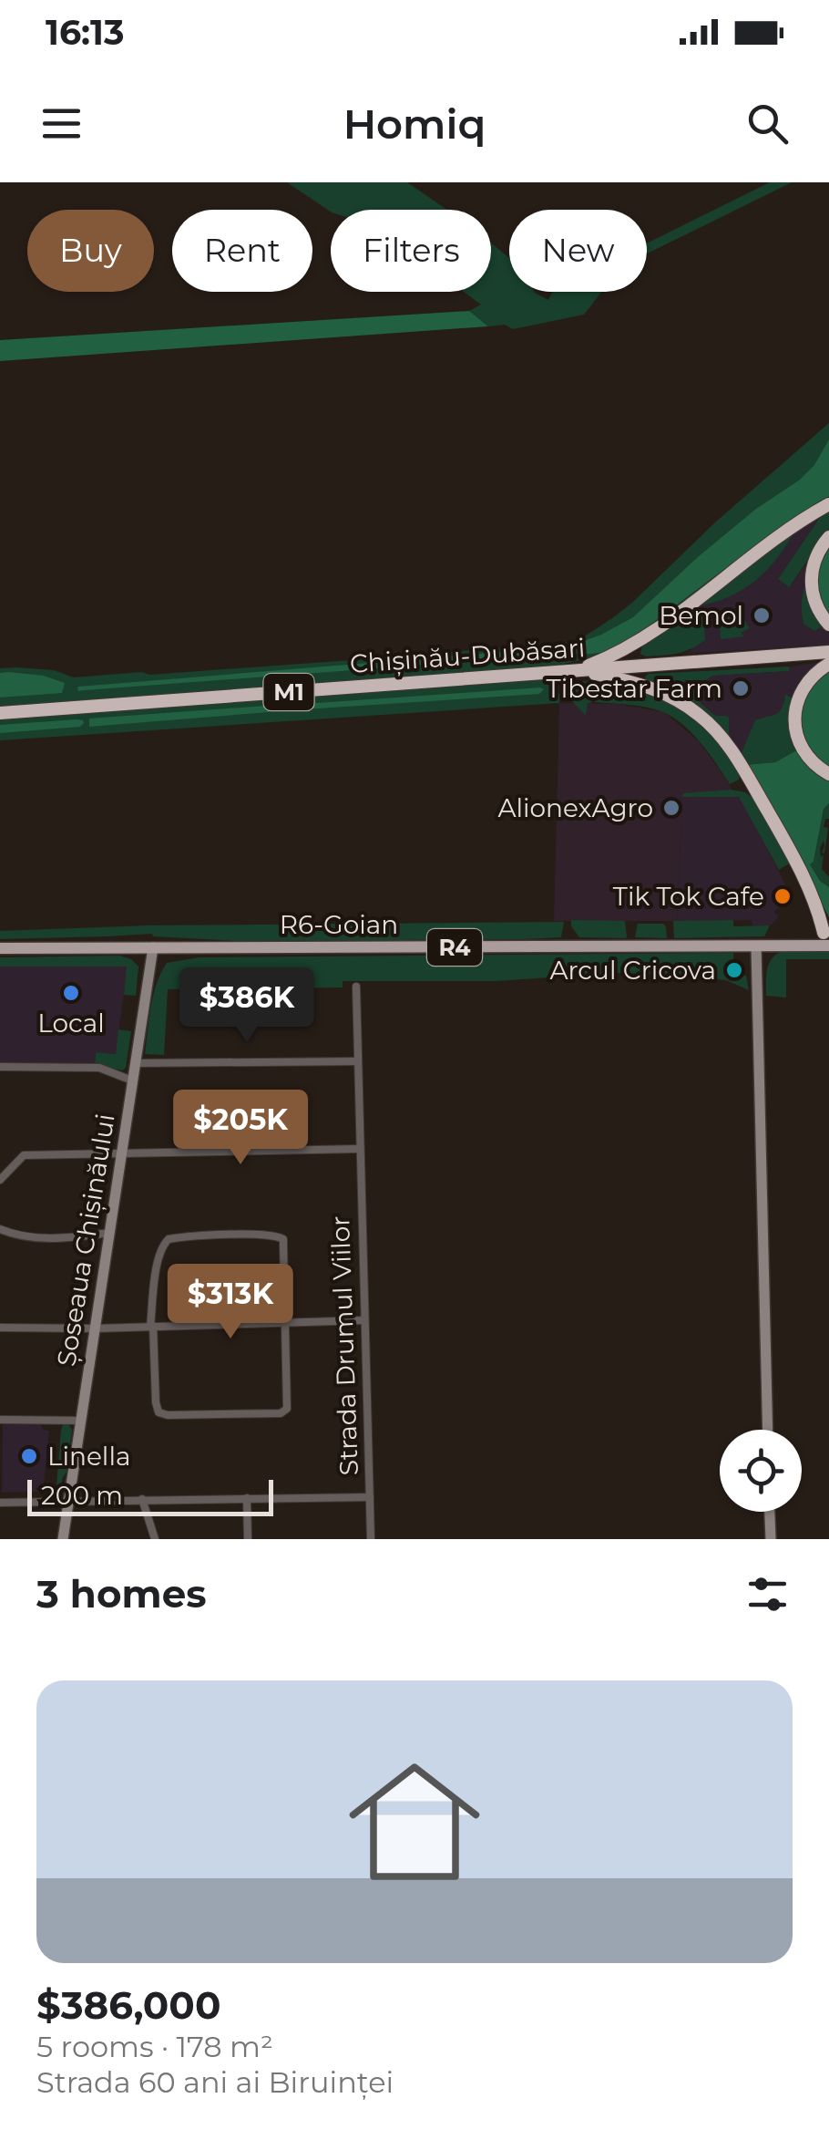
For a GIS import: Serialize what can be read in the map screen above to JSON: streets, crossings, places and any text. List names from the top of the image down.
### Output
{
  "streets": {
    "highway": ["Chișinău-Dubăsari", "M1"],
    "main road": ["R6-Goian", "R4"],
    "street": ["Șoseaua Chișinăului", "Strada Drumul Viilor"]
  },
  "crossings": [
    ["R6-Goian", "Șoseaua Chișinăului"]
  ],
  "places": [
    "Bemol",
    "Tibestar Farm",
    "AlionexAgro",
    "Tik Tok Cafe",
    "Arcul Cricova",
    "Local",
    "Linella"
  ],
  "scale_bar": "200 m",
  "page": {
    "status": "16:13",
    "header": "Homiq",
    "chip": [
      "Buy",
      "Rent",
      "Filters",
      "New"
    ],
    "price": ["$386K", "$205K", "$313K"],
    "scale": "200 m",
    "heading": "3 homes",
    "list": [
      {
        "name": "$386,000",
        "note": "5 rooms · 178 m² · Strada 60 ani ai Biruinței"
      }
    ]
  }
}
